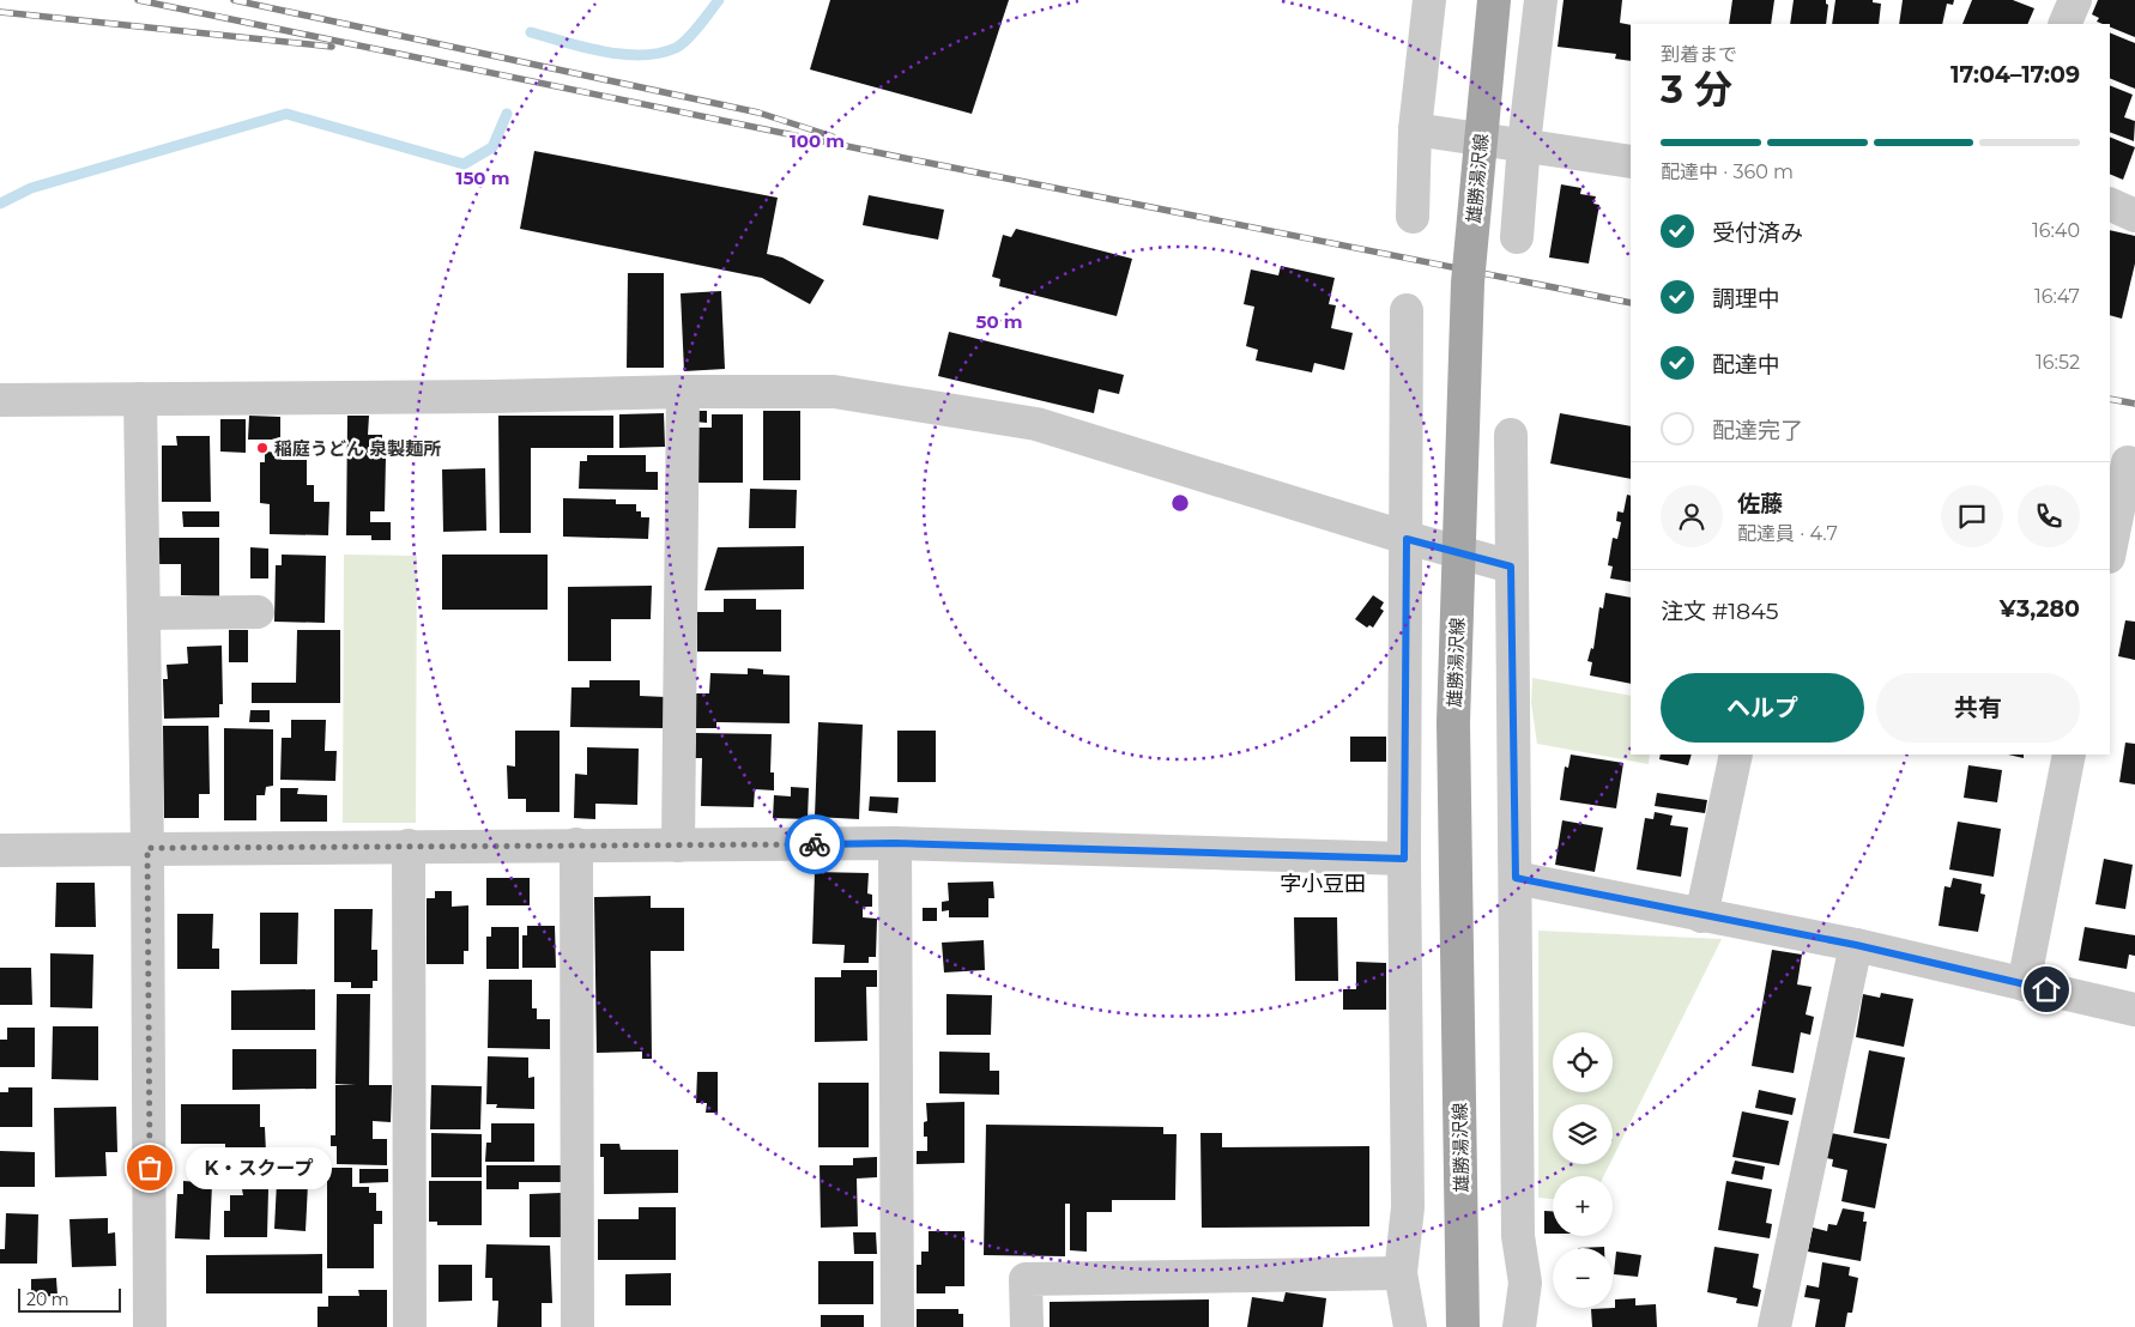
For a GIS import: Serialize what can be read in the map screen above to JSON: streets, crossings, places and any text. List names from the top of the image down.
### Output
{
  "streets": {
    "main road": ["雄勝湯沢線"]
  },
  "districts": ["字小豆田"],
  "places": ["稲庭うどん 泉製麺所", "K・スクープ"],
  "scale_bar": "20 m",
  "page": {
    "heading": ["3 分", "到着まで", "17:04–17:09"],
    "panel": [
      "佐藤",
      "配達員 · 4.7",
      "注文 #1845",
      "¥3,280"
    ],
    "bar": "配達中 · 360 m",
    "list": [
      ["受付済み", "16:40"],
      ["調理中", "16:47"],
      ["配達中", "16:52"],
      "配達完了"
    ],
    "buttons": ["ヘルプ", "共有"],
    "map_buttons": ["+", "−"],
    "bubble": "K・スクープ",
    "scale": "20 m"
  },
  "rings": ["100 m", "150 m", "50 m"]
}
